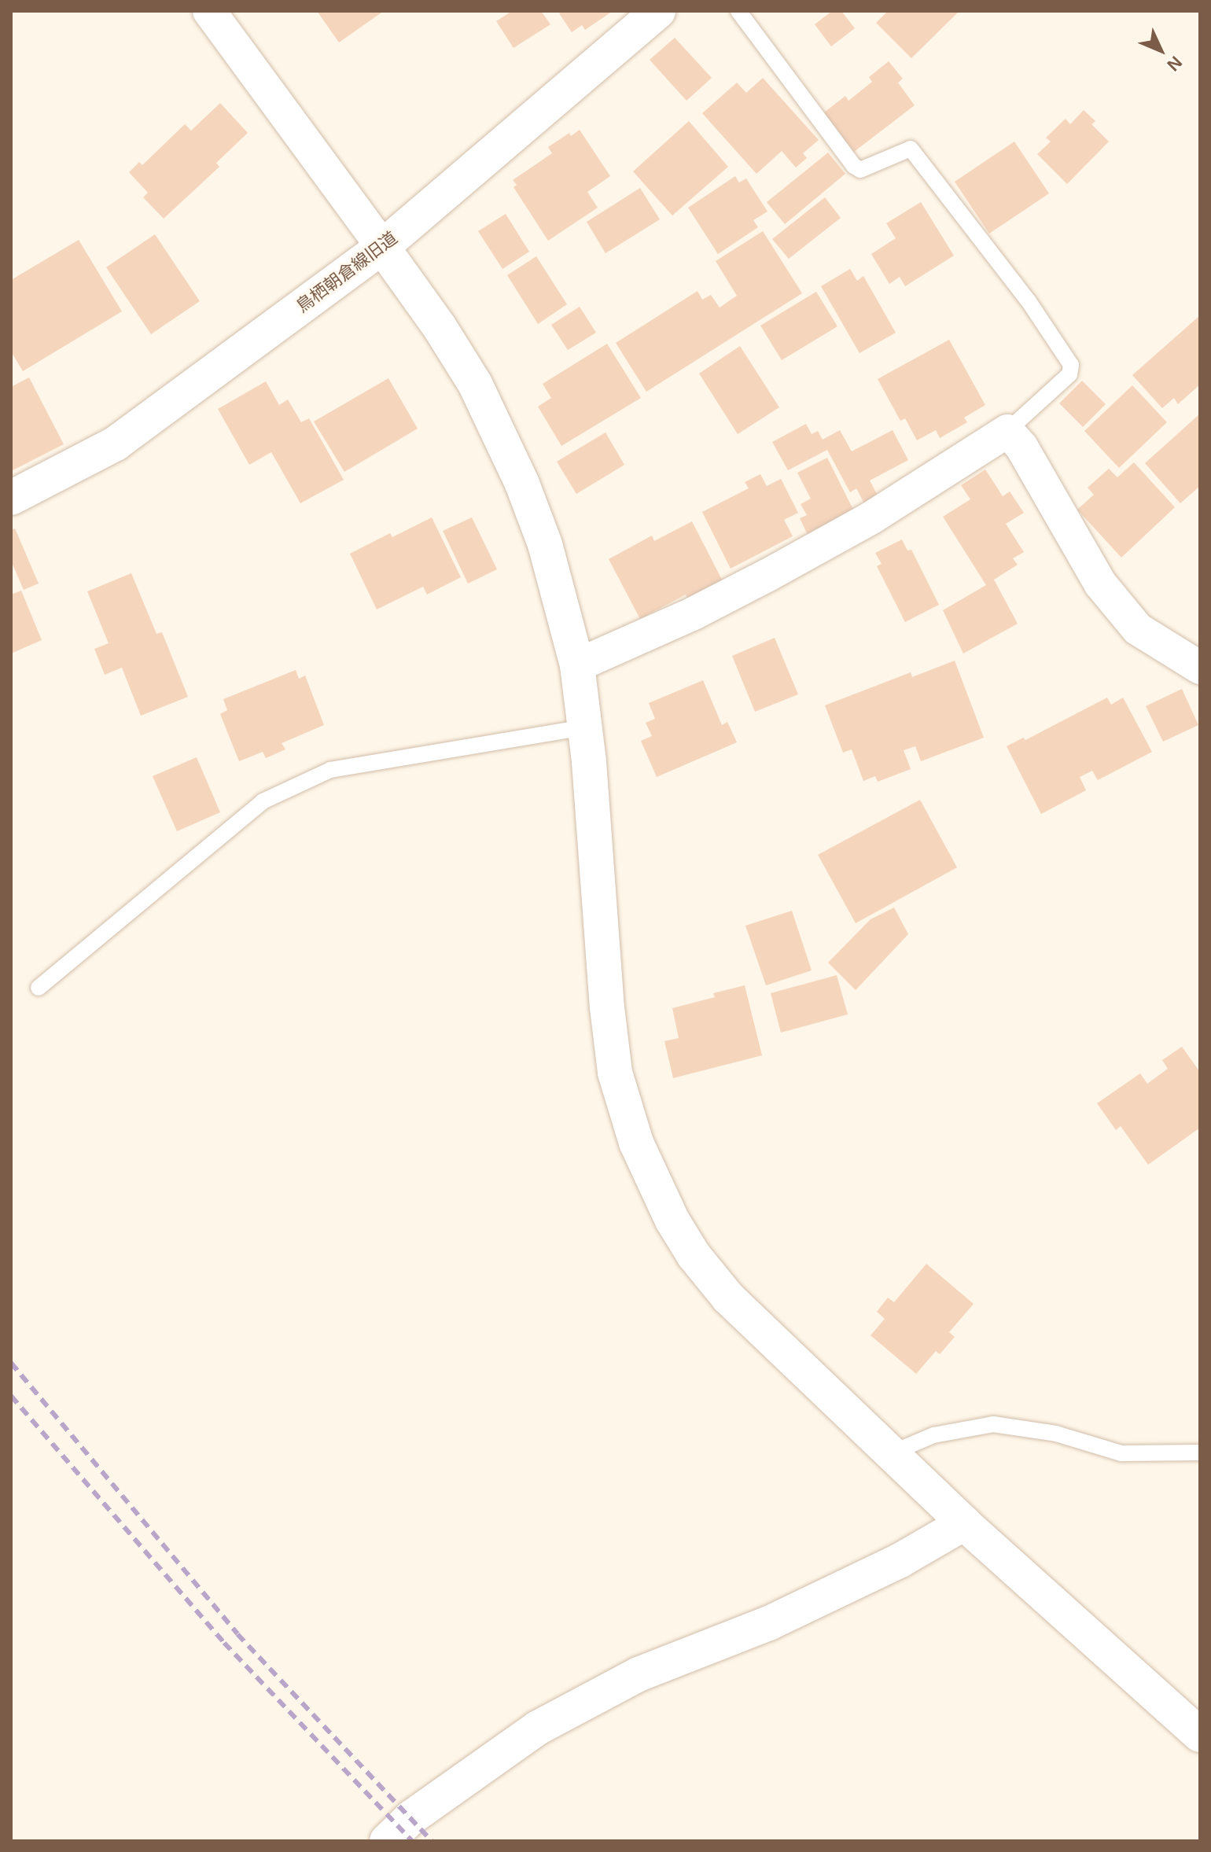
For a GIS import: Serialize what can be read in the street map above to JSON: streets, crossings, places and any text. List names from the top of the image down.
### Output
{
  "streets": {
    "street": ["鳥栖朝倉線旧道"]
  },
  "north": "bottom right"
}
